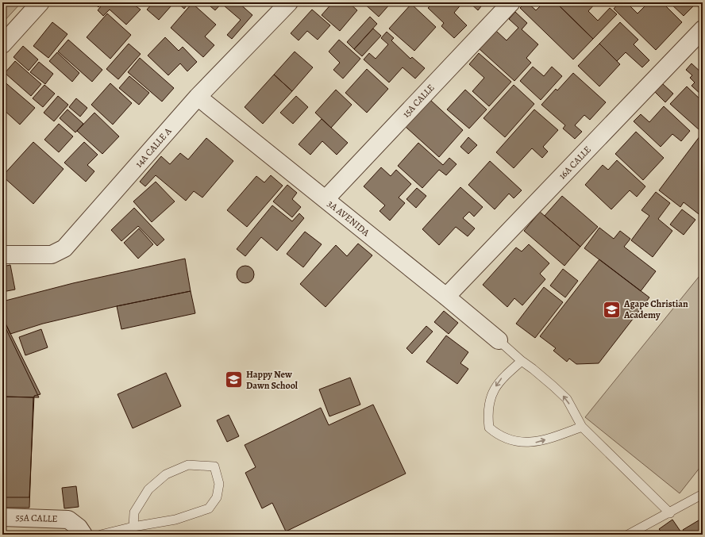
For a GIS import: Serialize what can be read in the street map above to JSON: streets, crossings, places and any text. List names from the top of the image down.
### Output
{
  "streets": {
    "street": [
      "15A CALLE",
      "14A CALLE A",
      "16A CALLE",
      "3A AVENIDA",
      "55A CALLE"
    ]
  },
  "crossings": [
    ["15A CALLE", "3A AVENIDA"],
    ["14A CALLE A", "3A AVENIDA"],
    ["16A CALLE", "3A AVENIDA"]
  ],
  "places": {
    "school or university": ["Agape Christian Academy", "Happy New Dawn School"]
  }
}
